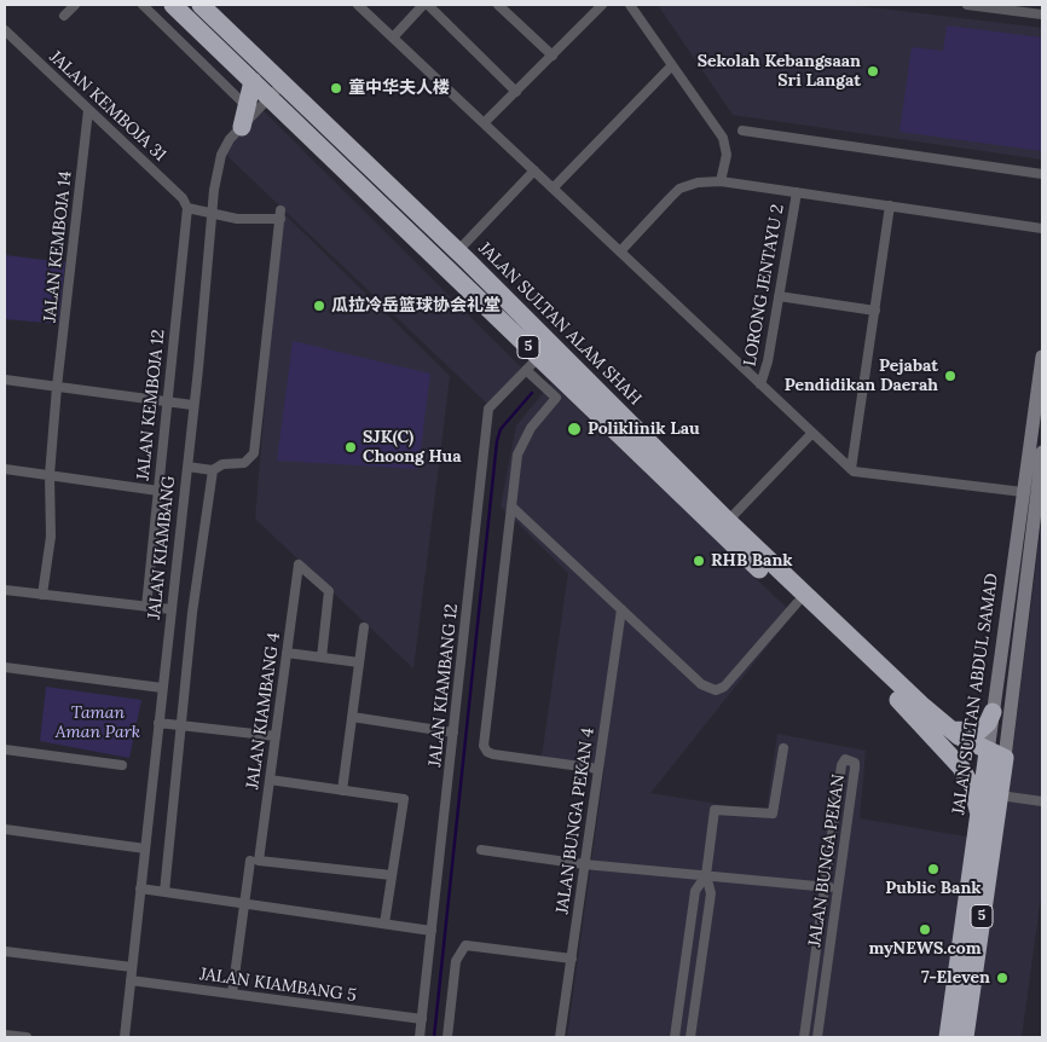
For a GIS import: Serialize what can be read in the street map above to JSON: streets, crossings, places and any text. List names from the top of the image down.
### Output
{
  "streets": {
    "highway": ["JALAN SULTAN ALAM SHAH", "5", "JALAN SULTAN ABDUL SAMAD"],
    "street": [
      "JALAN KEMBOJA 31",
      "JALAN KEMBOJA 14",
      "LORONG JENTAYU 2",
      "JALAN KEMBOJA 12",
      "JALAN KIAMBANG",
      "JALAN KIAMBANG 12",
      "JALAN KIAMBANG 4",
      "JALAN BUNGA PEKAN 4",
      "JALAN BUNGA PEKAN",
      "JALAN KIAMBANG 5"
    ]
  },
  "crossings": [
    ["JALAN KEMBOJA 31", "JALAN KEMBOJA 14"],
    ["JALAN KEMBOJA 31", "JALAN KEMBOJA 12"],
    ["JALAN SULTAN ALAM SHAH", "5"],
    ["JALAN SULTAN ALAM SHAH", "JALAN KIAMBANG"],
    ["JALAN SULTAN ALAM SHAH", "JALAN KIAMBANG 12"],
    ["JALAN SULTAN ALAM SHAH", "JALAN SULTAN ABDUL SAMAD"],
    ["5", "JALAN SULTAN ABDUL SAMAD"],
    ["JALAN KIAMBANG", "JALAN KIAMBANG 5"],
    ["JALAN KIAMBANG 12", "JALAN KIAMBANG 5"],
    ["JALAN KIAMBANG 4", "JALAN KIAMBANG 5"]
  ],
  "parks": ["Taman Aman Park"],
  "places": [
    "Sekolah Kebangsaan Sri Langat",
    "童中华夫人楼",
    "瓜拉冷岳篮球协会礼堂",
    "Pejabat Pendidikan Daerah",
    "Poliklinik Lau",
    "SJK(C) Choong Hua",
    "RHB Bank",
    "Public Bank",
    "myNEWS.com",
    "7-Eleven"
  ]
}
